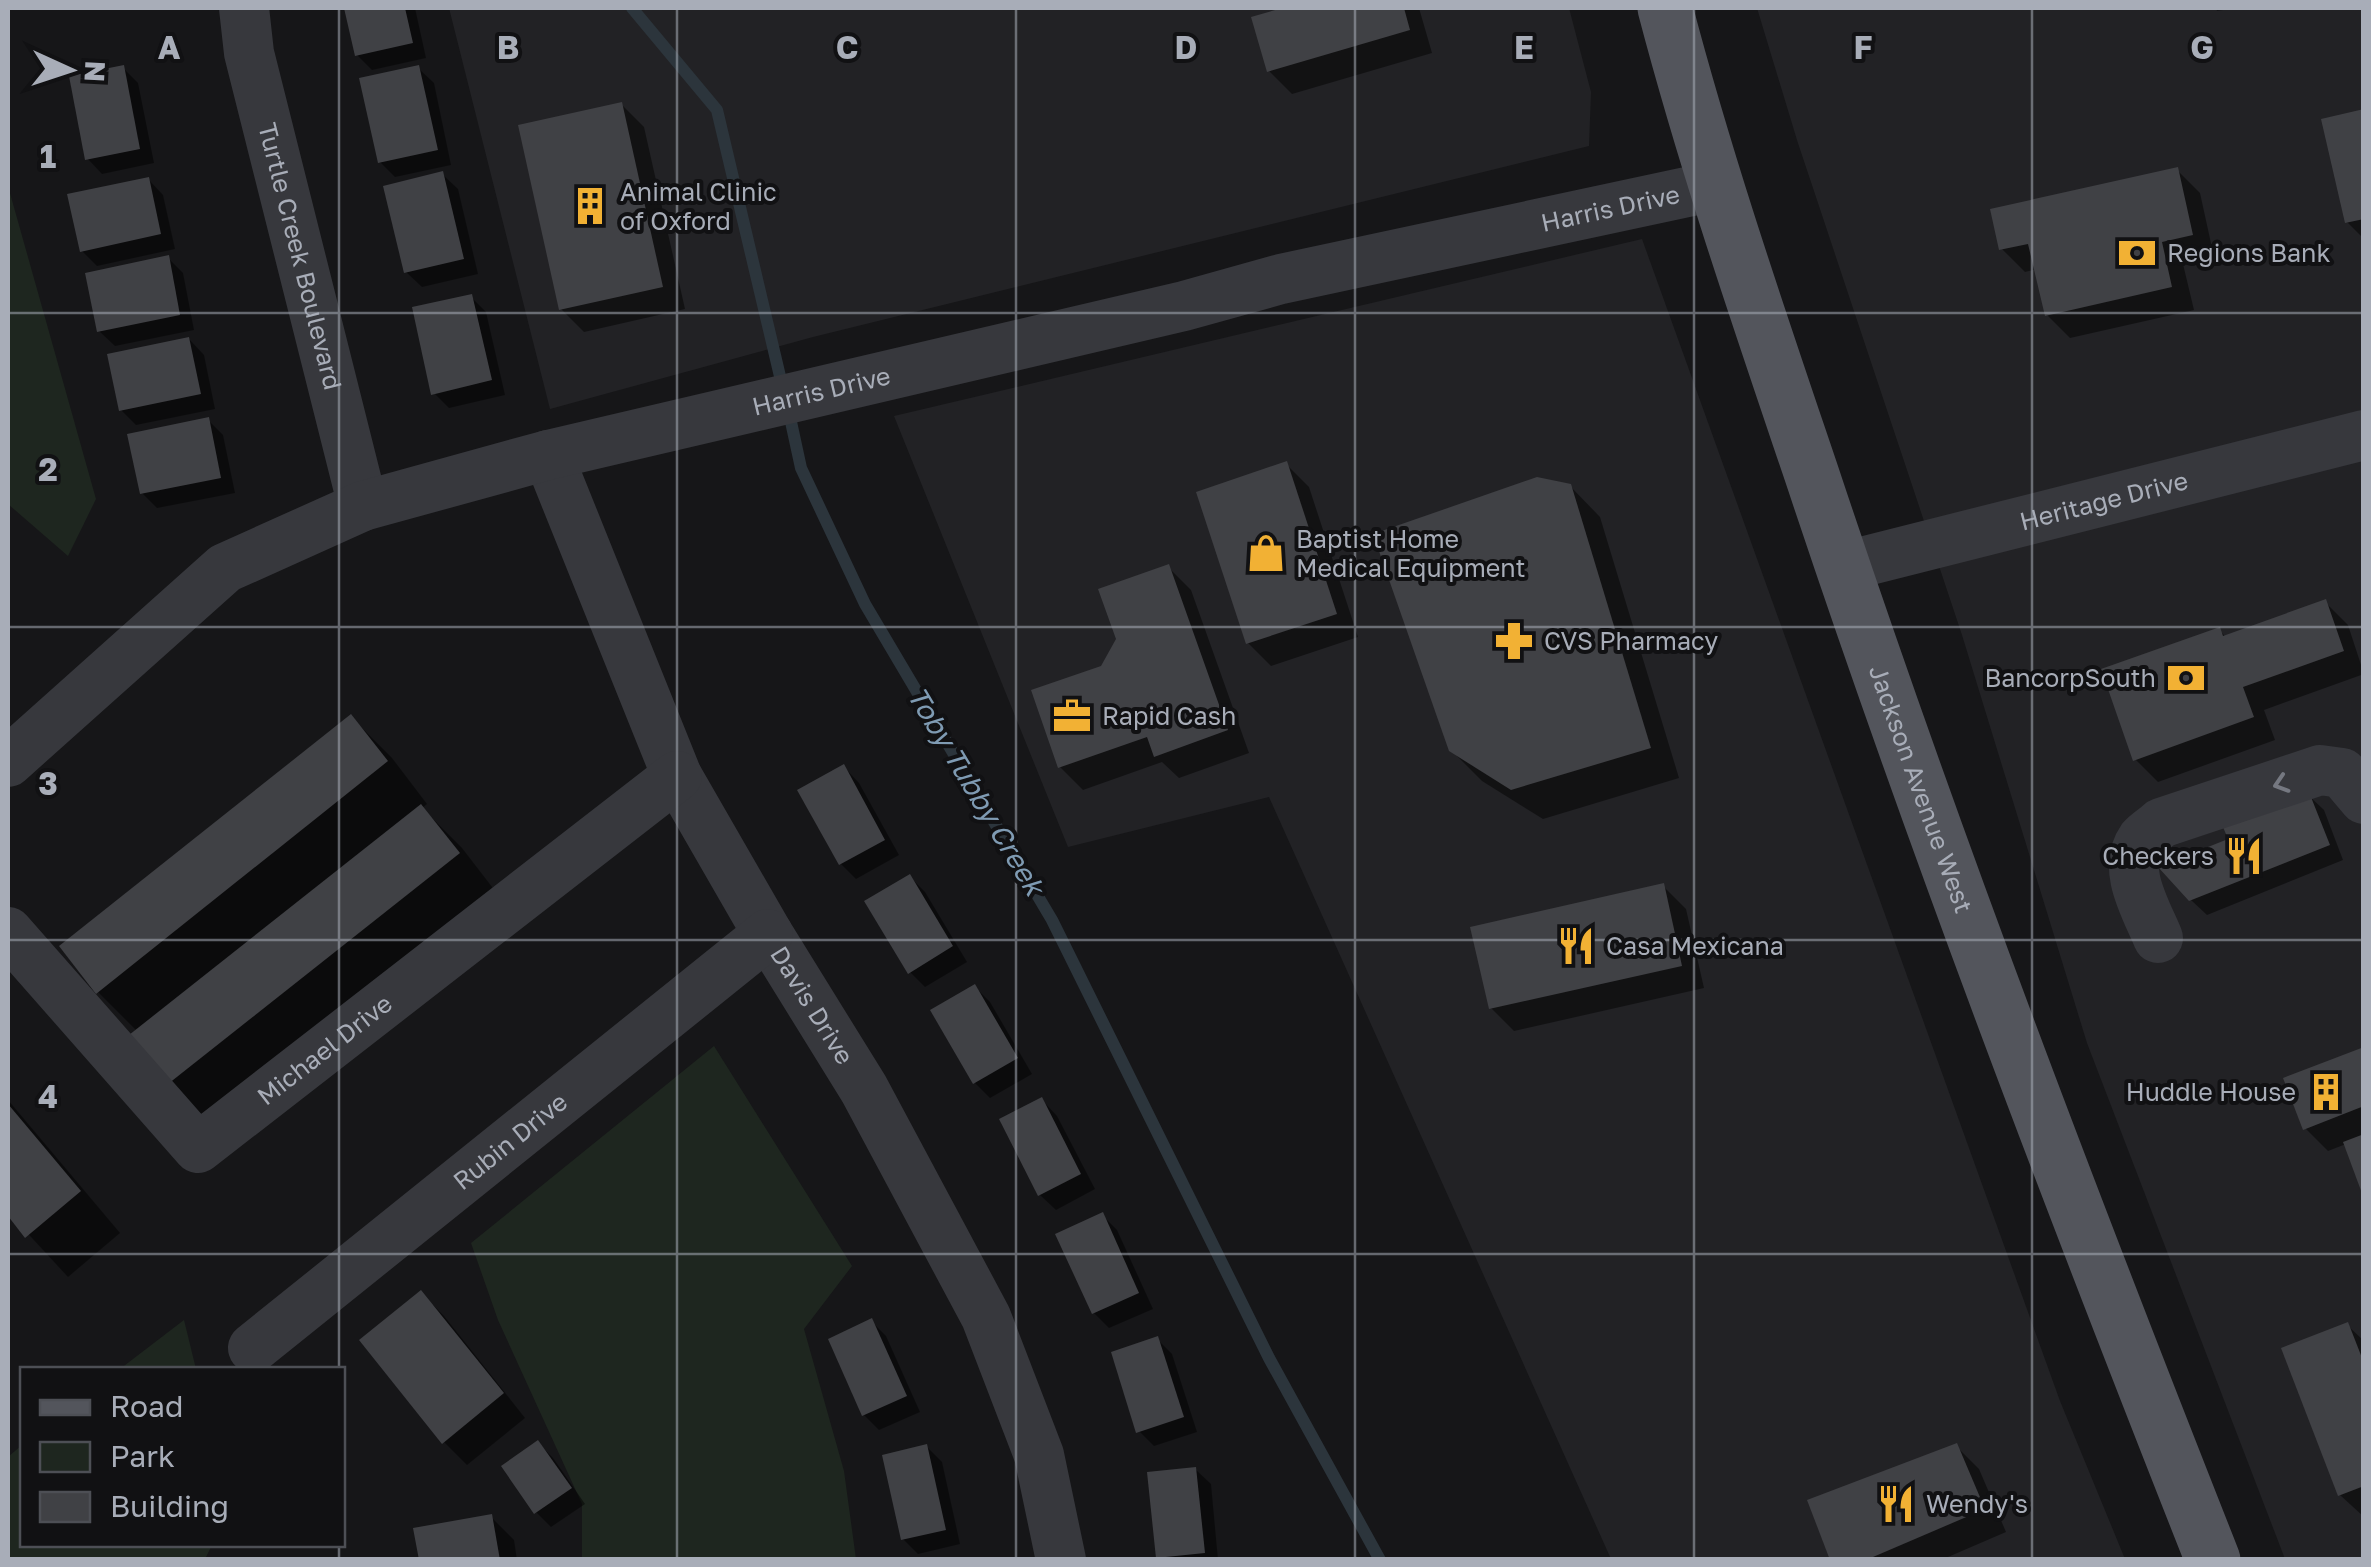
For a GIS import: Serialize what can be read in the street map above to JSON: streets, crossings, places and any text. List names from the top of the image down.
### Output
{
  "streets": {
    "main road": ["Jackson Avenue West"],
    "street": [
      "Harris Drive",
      "Turtle Creek Boulevard",
      "Heritage Drive",
      "Davis Drive",
      "Michael Drive",
      "Rubin Drive"
    ]
  },
  "crossings": [
    ["Harris Drive", "Turtle Creek Boulevard"],
    ["Harris Drive", "Jackson Avenue West"],
    ["Harris Drive", "Davis Drive"],
    ["Heritage Drive", "Jackson Avenue West"],
    ["Davis Drive", "Michael Drive"],
    ["Davis Drive", "Rubin Drive"]
  ],
  "water": ["Toby Tubby Creek"],
  "places": {
    "building": ["Animal Clinic of Oxford", "Huddle House"],
    "bank": ["Regions Bank", "BancorpSouth"],
    "shop": ["Baptist Home Medical Equipment"],
    "pharmacy": ["CVS Pharmacy"],
    "office": ["Rapid Cash"],
    "restaurant": ["Checkers", "Casa Mexicana", "Wendy's"]
  },
  "legend": ["Road", "Park", "Building"],
  "north": "right",
  "grid": {
    "columns": [
      "A",
      "B",
      "C",
      "D",
      "E",
      "F",
      "G"
    ],
    "rows": [
      "1",
      "2",
      "3",
      "4"
    ]
  }
}
